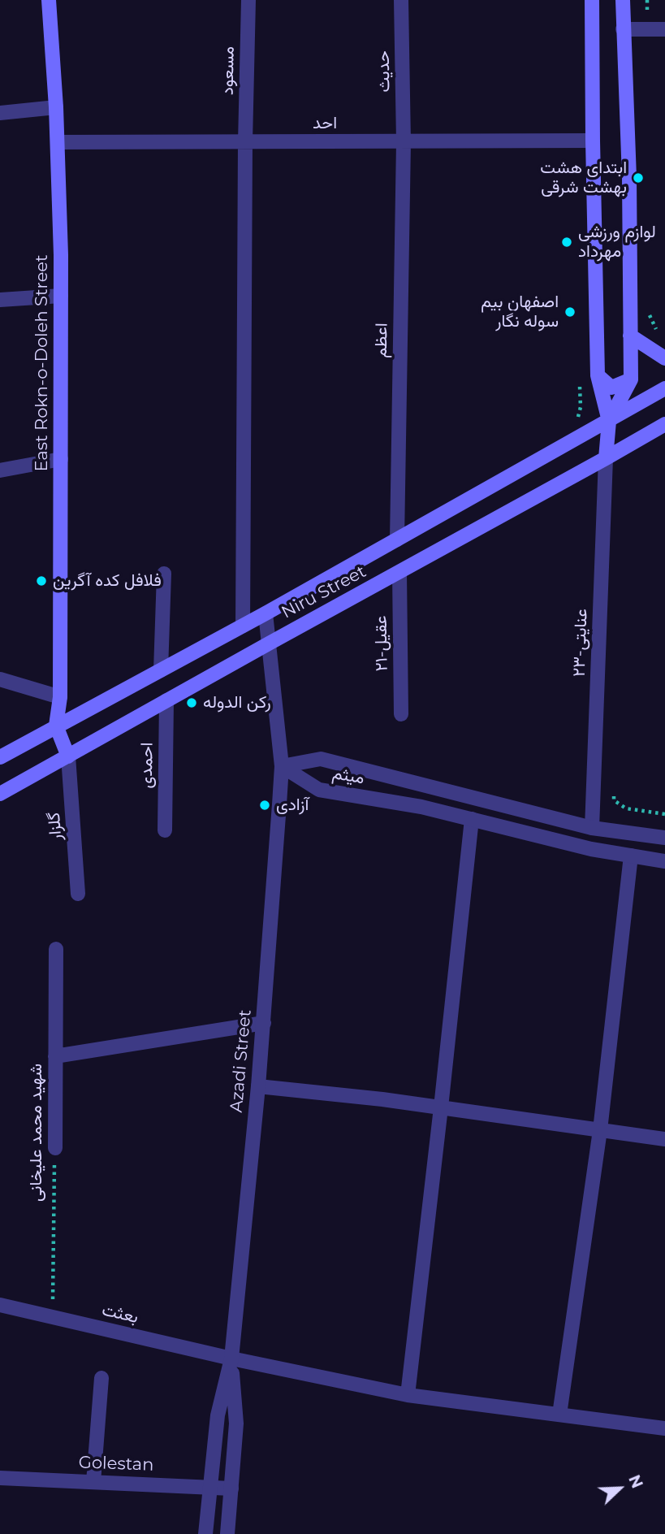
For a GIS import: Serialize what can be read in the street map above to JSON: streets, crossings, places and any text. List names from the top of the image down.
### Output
{
  "streets": {
    "main road": ["East Rokn-o-Doleh Street", "Niru Street"],
    "street": [
      "مسعود",
      "حدیث",
      "احد",
      "اعظم",
      "۲۳-عنایتی",
      "۲۱-عقیل",
      "احمدی",
      "میثم",
      "گلزار",
      "Azadi Street",
      "شهید محمد علیخانی",
      "بعثت",
      "Golestan"
    ]
  },
  "crossings": [
    ["مسعود", "احد"],
    ["مسعود", "Niru Street"],
    ["حدیث", "احد"],
    ["حدیث", "اعظم"],
    ["احد", "اعظم"],
    ["احد", "East Rokn-o-Doleh Street"],
    ["اعظم", "Niru Street"],
    ["East Rokn-o-Doleh Street", "Niru Street"],
    ["Niru Street", "۲۳-عنایتی"],
    ["Niru Street", "۲۱-عقیل"],
    ["Niru Street", "احمدی"],
    ["Niru Street", "گلزار"],
    ["Niru Street", "Azadi Street"],
    ["۲۳-عنایتی", "میثم"],
    ["میثم", "Azadi Street"],
    ["Azadi Street", "بعثت"],
    ["Azadi Street", "Golestan"],
    ["شهید محمد علیخانی", "بعثت"]
  ],
  "places": [
    "ابتدای هشت بهشت شرقی",
    "لوازم ورزشی مهرداد",
    "اصفهان بیم سوله نگار",
    "فلافل کده آگرین",
    "رکن الدوله",
    "آزادی"
  ],
  "north": "top right"
}
